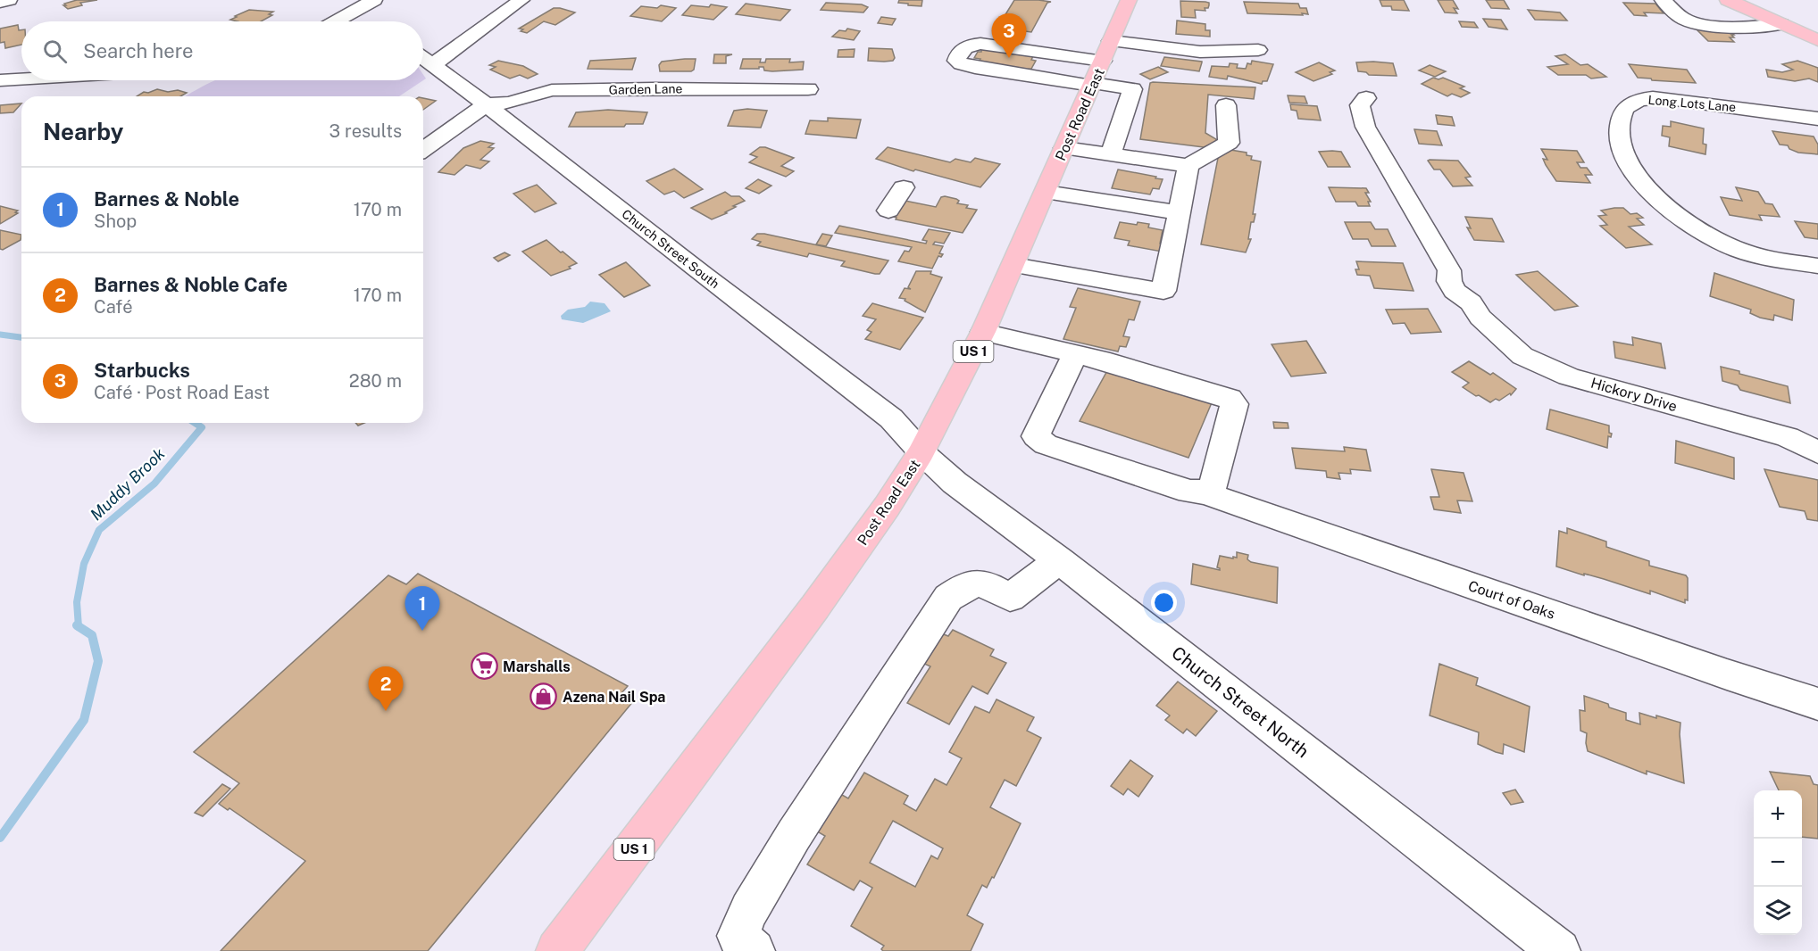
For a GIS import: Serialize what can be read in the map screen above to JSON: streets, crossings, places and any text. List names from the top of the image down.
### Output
{
  "streets": {
    "main road": ["Post Road East", "US 1"],
    "street": [
      "Garden Lane",
      "Long Lots Lane",
      "Church Street South",
      "Hickory Drive",
      "Court of Oaks",
      "Church Street North"
    ]
  },
  "crossings": [
    ["Garden Lane", "Church Street South"],
    ["Post Road East", "Church Street South"],
    ["Post Road East", "Church Street North"],
    ["Church Street South", "Church Street North"]
  ],
  "water": ["Muddy Brook"],
  "places": {
    "supermarket": ["Marshalls"],
    "shop": ["Azena Nail Spa"]
  },
  "page": {
    "pins": ["3", "1", "2"],
    "search": "Search here",
    "heading": ["Nearby", "3 results"],
    "list": [
      {
        "mark": "1",
        "name": "Barnes & Noble",
        "note": "Shop",
        "value": "170 m"
      },
      {
        "mark": "2",
        "name": "Barnes & Noble Cafe",
        "note": "Café",
        "value": "170 m"
      },
      {
        "mark": "3",
        "name": "Starbucks",
        "note": "Café · Post Road East",
        "value": "280 m"
      }
    ],
    "map_buttons": ["+", "−"]
  }
}
